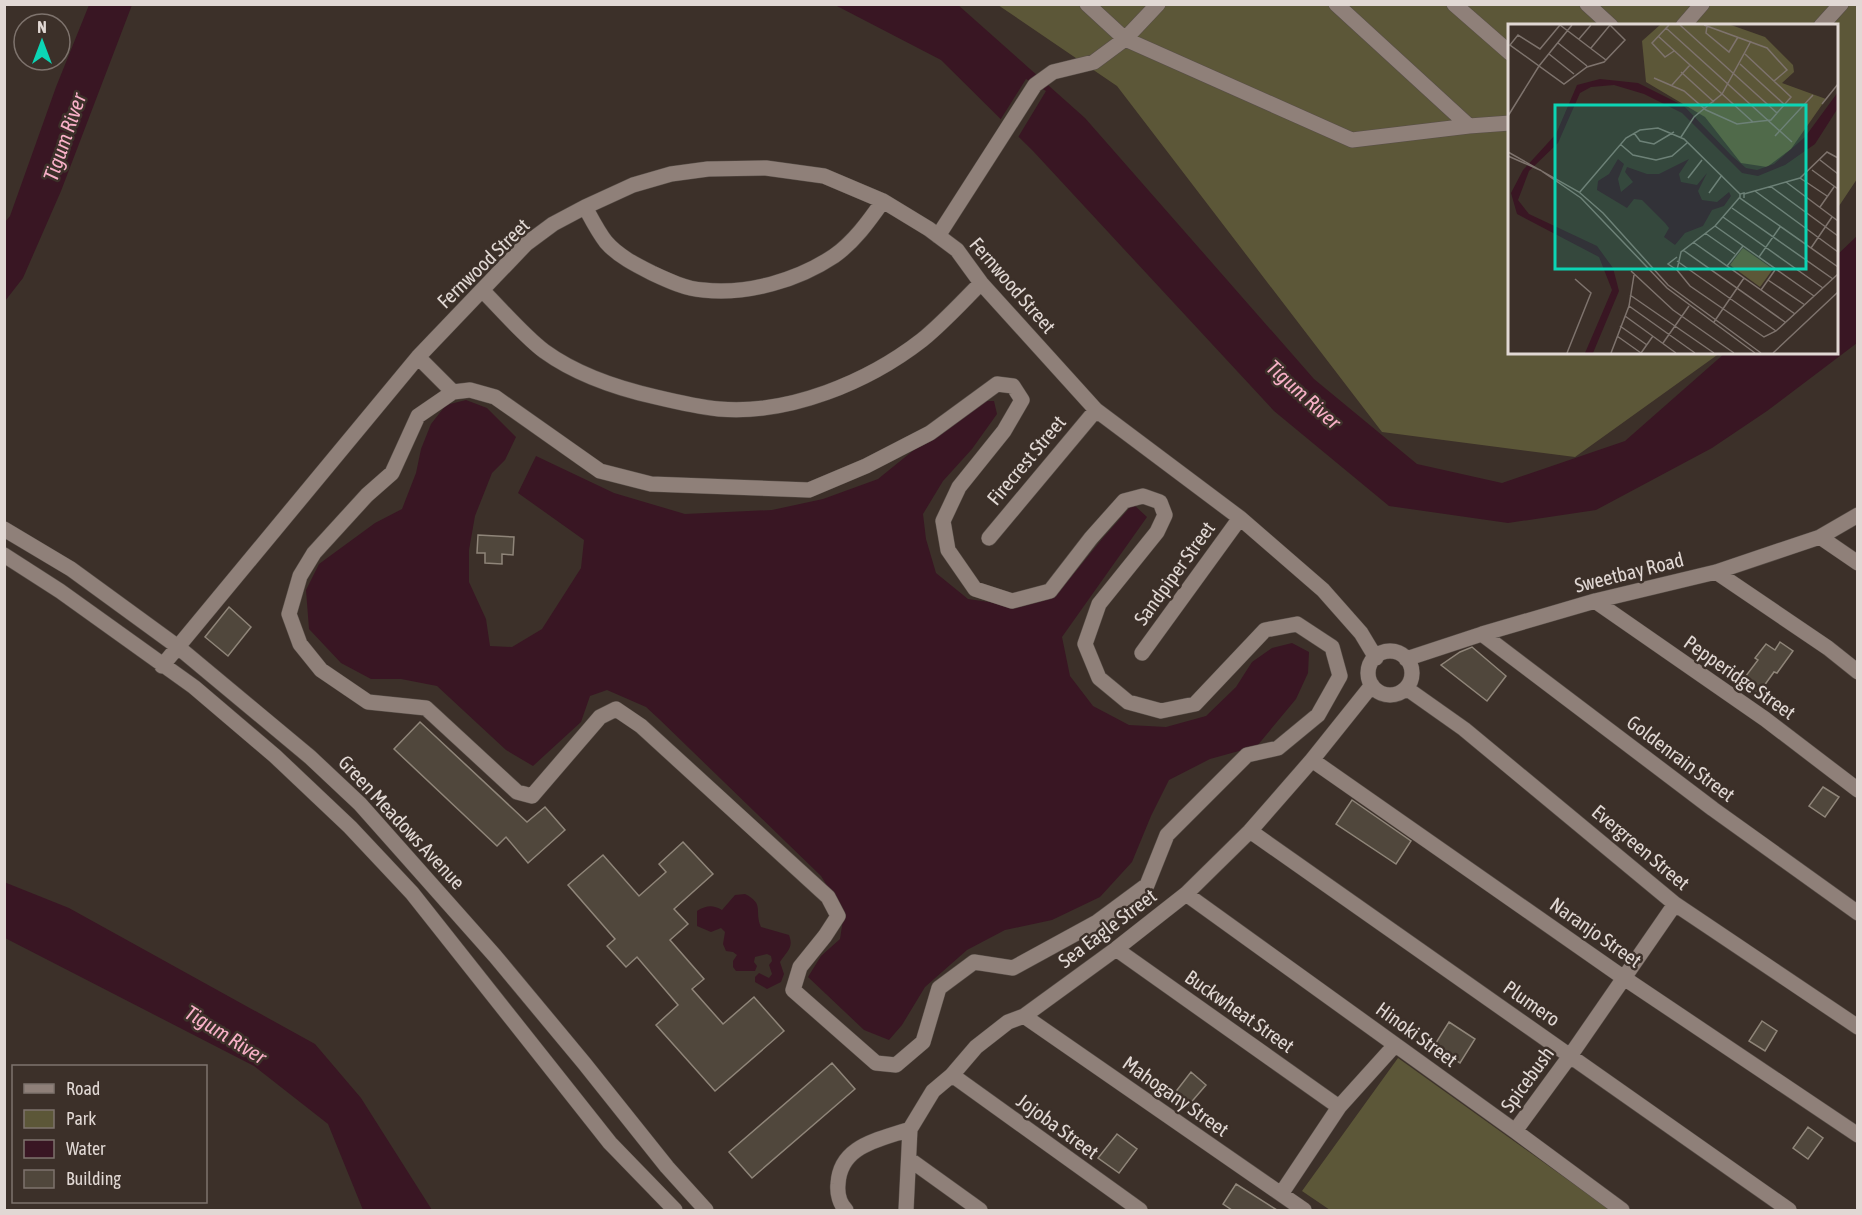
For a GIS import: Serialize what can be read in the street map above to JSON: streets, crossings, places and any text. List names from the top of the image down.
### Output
{
  "streets": {
    "street": [
      "Fernwood Street",
      "Firecrest Street",
      "Sweetbay Road",
      "Sandpiper Street",
      "Pepperidge Street",
      "Goldenrain Street",
      "Green Meadows Avenue",
      "Evergreen Street",
      "Sea Eagle Street",
      "Naranjo Street",
      "Plumero",
      "Buckwheat Street",
      "Hinoki Street",
      "Spicebush",
      "Mahogany Street",
      "Jojoba Street"
    ]
  },
  "crossings": [
    ["Fernwood Street", "Firecrest Street"],
    ["Fernwood Street", "Sweetbay Road"],
    ["Fernwood Street", "Sandpiper Street"],
    ["Fernwood Street", "Green Meadows Avenue"],
    ["Fernwood Street", "Evergreen Street"],
    ["Fernwood Street", "Sea Eagle Street"],
    ["Sweetbay Road", "Pepperidge Street"],
    ["Sweetbay Road", "Goldenrain Street"],
    ["Sweetbay Road", "Evergreen Street"],
    ["Sweetbay Road", "Sea Eagle Street"],
    ["Evergreen Street", "Sea Eagle Street"],
    ["Evergreen Street", "Spicebush"],
    ["Sea Eagle Street", "Naranjo Street"],
    ["Sea Eagle Street", "Plumero"],
    ["Sea Eagle Street", "Buckwheat Street"],
    ["Sea Eagle Street", "Hinoki Street"],
    ["Sea Eagle Street", "Mahogany Street"],
    ["Sea Eagle Street", "Jojoba Street"],
    ["Naranjo Street", "Spicebush"],
    ["Plumero", "Spicebush"],
    ["Hinoki Street", "Spicebush"]
  ],
  "water": ["Tigum River"],
  "legend": [
    "Road",
    "Park",
    "Water",
    "Building"
  ],
  "north": "top"
}
